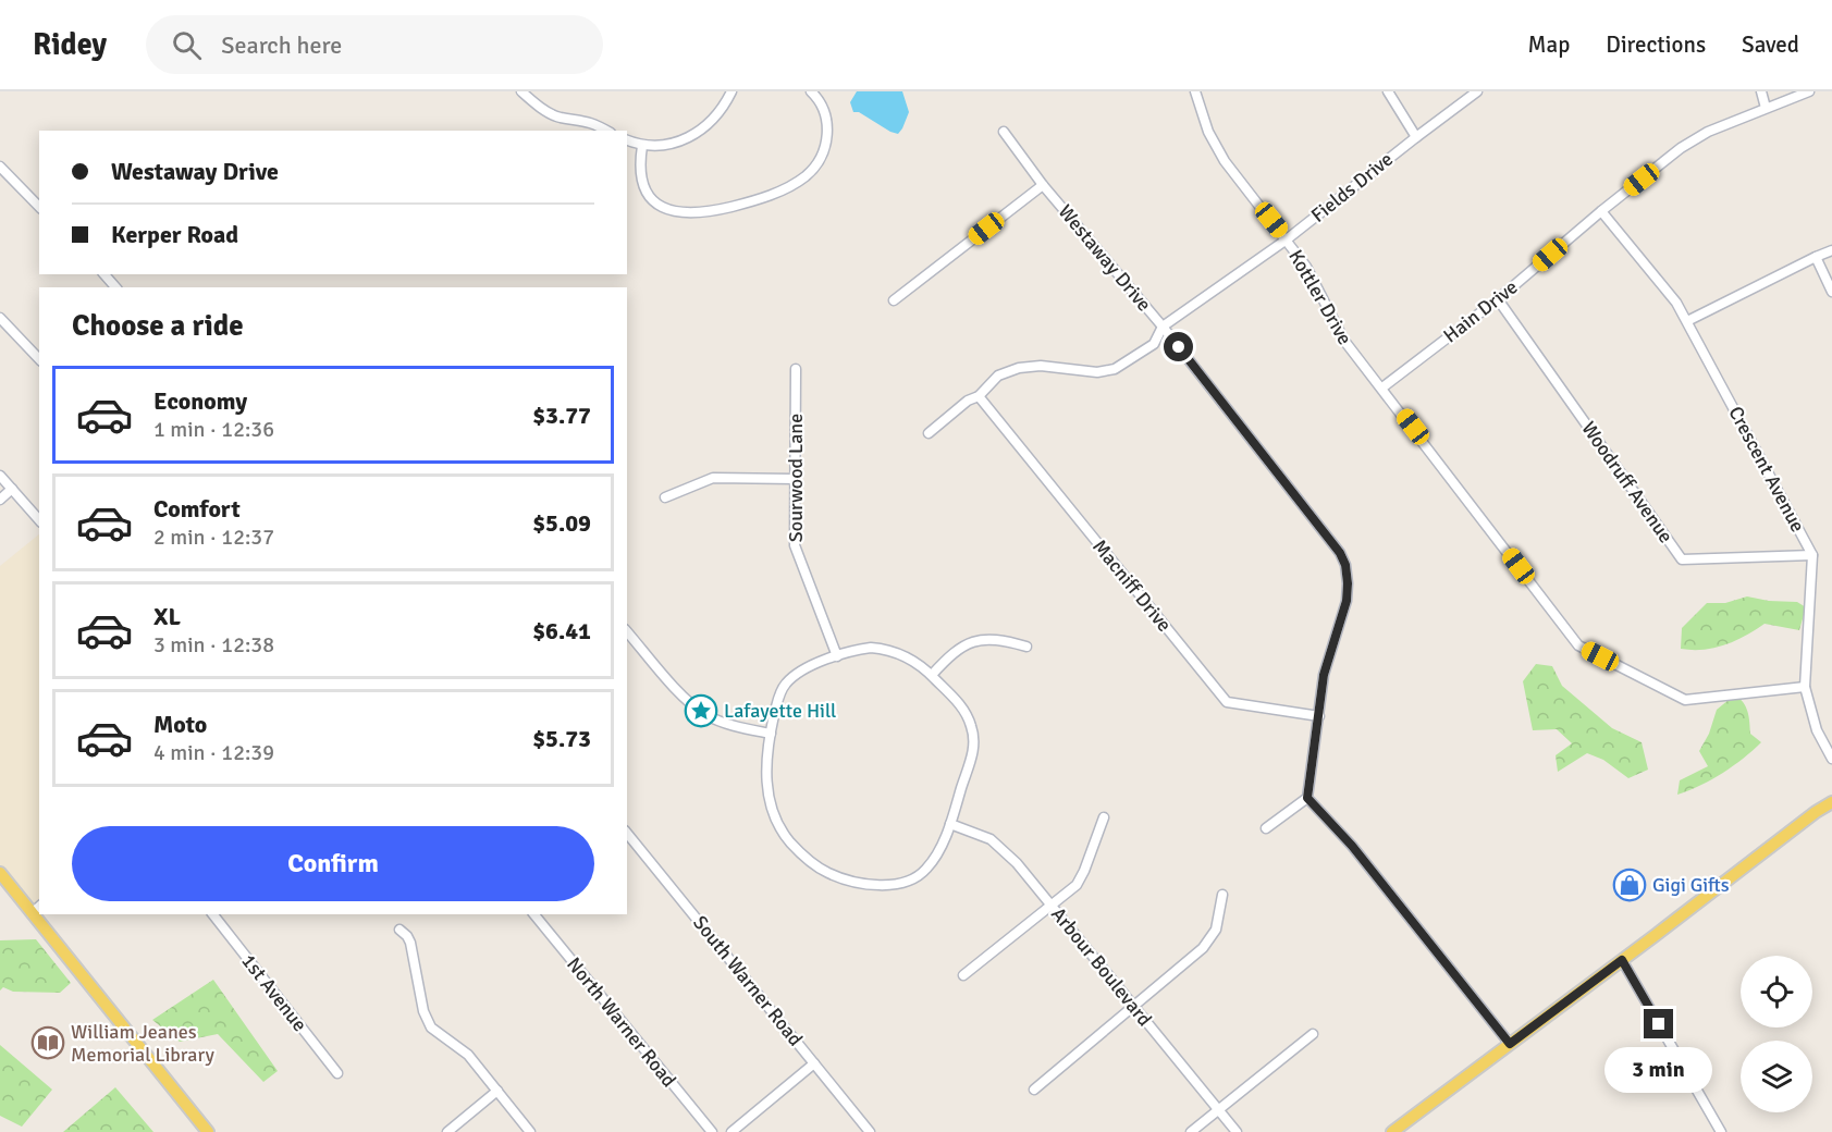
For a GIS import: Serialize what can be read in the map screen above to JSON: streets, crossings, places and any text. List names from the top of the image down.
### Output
{
  "streets": {
    "street": [
      "Fields Drive",
      "Westaway Drive",
      "Kottler Drive",
      "Hain Drive",
      "Crescent Avenue",
      "Sourwood Lane",
      "Woodruff Avenue",
      "Macniff Drive",
      "Arbour Boulevard",
      "South Warner Road",
      "1st Avenue",
      "North Warner Road"
    ]
  },
  "crossings": [
    ["Fields Drive", "Westaway Drive"],
    ["Fields Drive", "Kottler Drive"],
    ["Fields Drive", "Macniff Drive"],
    ["Westaway Drive", "Macniff Drive"],
    ["Kottler Drive", "Hain Drive"],
    ["Kottler Drive", "Crescent Avenue"],
    ["Hain Drive", "Crescent Avenue"],
    ["Hain Drive", "Woodruff Avenue"],
    ["Crescent Avenue", "Woodruff Avenue"],
    ["Sourwood Lane", "Arbour Boulevard"]
  ],
  "places": {
    "place": ["Lafayette Hill"],
    "shop": ["Gigi Gifts"],
    "library": ["William Jeanes Memorial Library"]
  },
  "page": {
    "header": "Ridey",
    "search": "Search here",
    "nav": ["Map", "Directions", "Saved"],
    "banner": ["Westaway Drive", "Kerper Road"],
    "heading": "Choose a ride",
    "list": [
      {
        "name": "Economy",
        "note": "1 min · 12:36",
        "value": "$3.77"
      },
      {
        "name": "Comfort",
        "note": "2 min · 12:37",
        "value": "$5.09"
      },
      {
        "name": "XL",
        "note": "3 min · 12:38",
        "value": "$6.41"
      },
      {
        "name": "Moto",
        "note": "4 min · 12:39",
        "value": "$5.73"
      }
    ],
    "buttons": "Confirm",
    "bubble": "3 min"
  }
}
